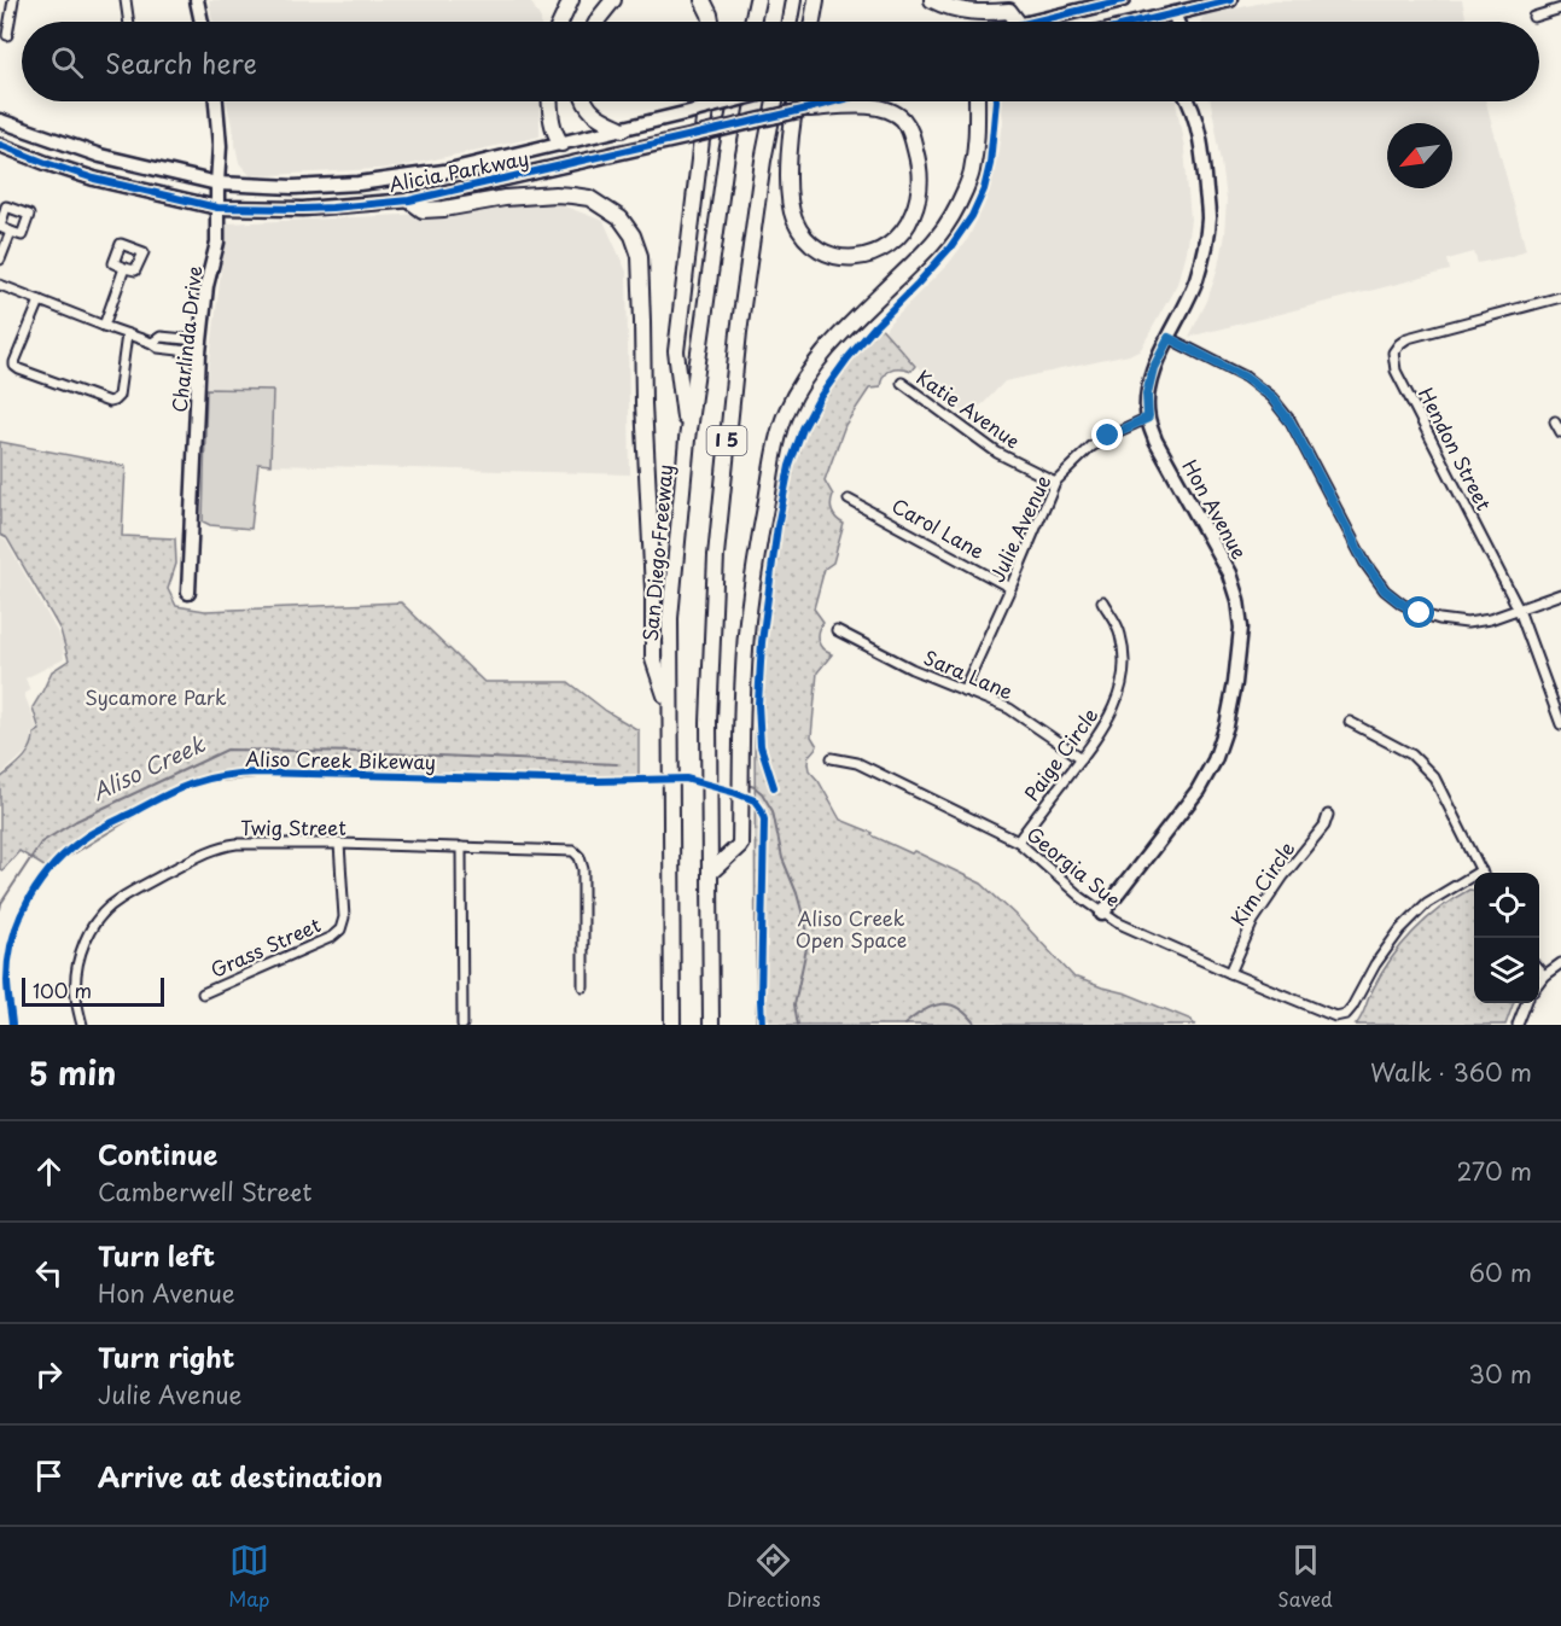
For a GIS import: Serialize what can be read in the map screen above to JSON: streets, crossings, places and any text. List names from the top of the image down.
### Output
{
  "streets": {
    "highway": ["I 5", "San Diego Freeway"],
    "main road": ["Alicia Parkway", "Charlinda Drive", "Hon Avenue"],
    "street": [
      "Katie Avenue",
      "Hendon Street",
      "Carol Lane",
      "Julie Avenue",
      "Sara Lane",
      "Paige Circle",
      "Twig Street",
      "Georgia Sue",
      "Kim Circle",
      "Grass Street"
    ],
    "cycle path": ["Aliso Creek Bikeway"]
  },
  "crossings": [
    ["Alicia Parkway", "Charlinda Drive"],
    ["Katie Avenue", "Julie Avenue"],
    ["Hon Avenue", "Julie Avenue"],
    ["Hon Avenue", "Georgia Sue"],
    ["Carol Lane", "Julie Avenue"],
    ["Julie Avenue", "Sara Lane"],
    ["Sara Lane", "Paige Circle"],
    ["Paige Circle", "Georgia Sue"],
    ["Twig Street", "Grass Street"],
    ["Georgia Sue", "Kim Circle"]
  ],
  "water": ["Aliso Creek"],
  "parks": ["Sycamore Park", "Aliso Creek Open Space"],
  "scale_bar": "100 m",
  "north": "bottom left",
  "page": {
    "search": "Search here",
    "scale": "100 m",
    "heading": ["5 min", "Walk · 360 m"],
    "list": [
      ["Continue", "Camberwell Street", "270 m"],
      ["Turn left", "Hon Avenue", "60 m"],
      ["Turn right", "Julie Avenue", "30 m"],
      "Arrive at destination"
    ],
    "nav": ["Map", "Directions", "Saved"]
  }
}
